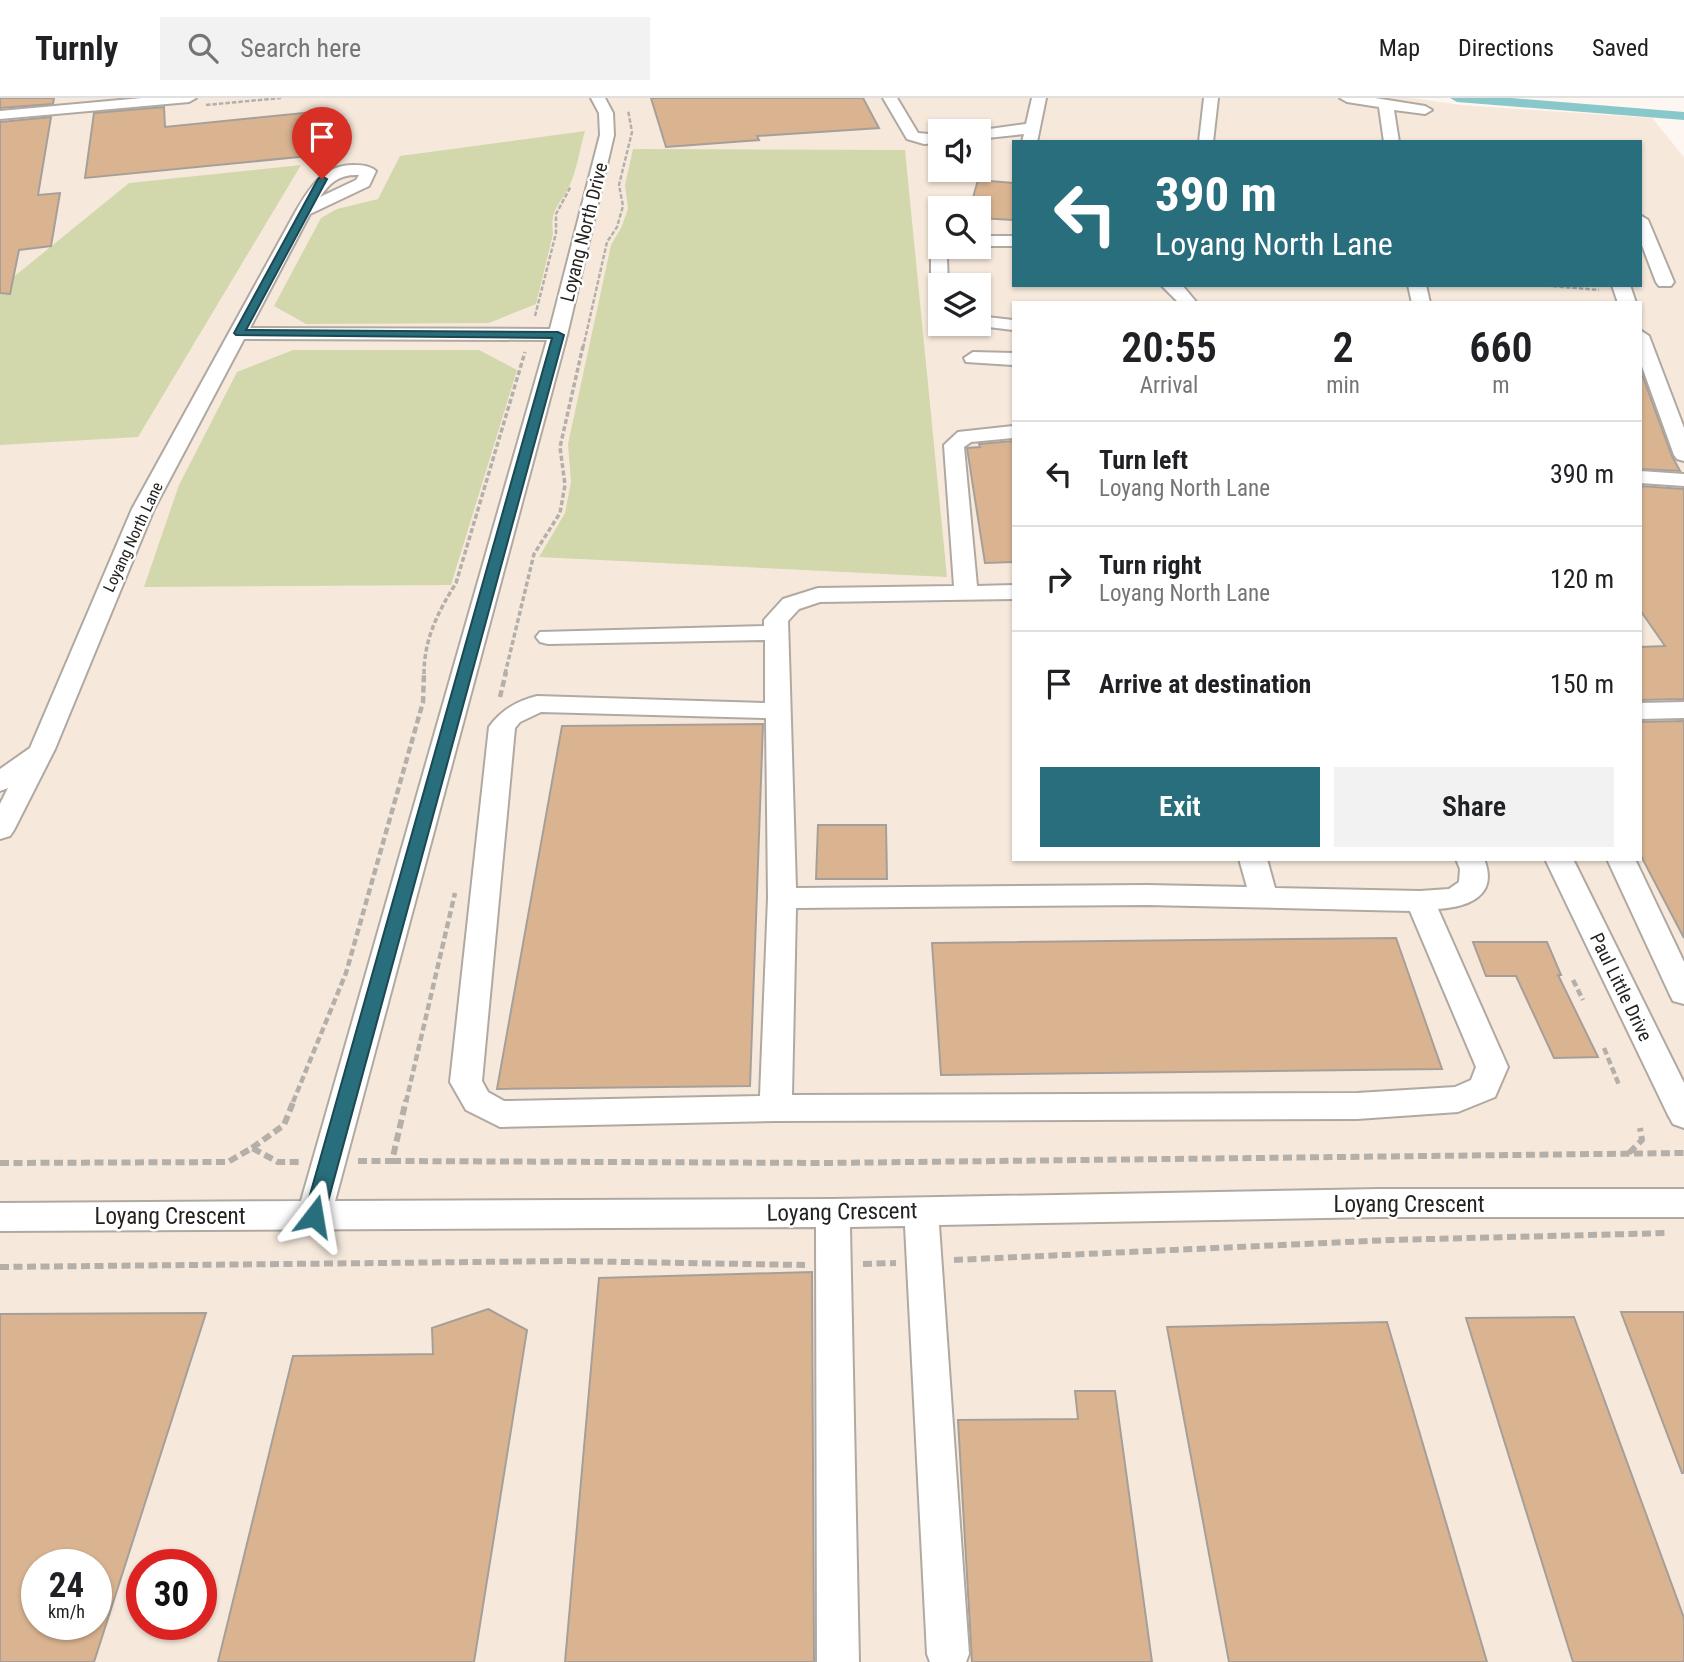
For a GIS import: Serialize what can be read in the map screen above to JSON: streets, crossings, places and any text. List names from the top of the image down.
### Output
{
  "streets": {
    "street": [
      "Loyang North Drive",
      "Loyang North Lane",
      "Paul Little Drive",
      "Loyang Crescent"
    ]
  },
  "crossings": [
    ["Loyang North Drive", "Loyang Crescent"]
  ],
  "page": {
    "header": "Turnly",
    "search": "Search here",
    "nav": ["Map", "Directions", "Saved"],
    "turn": ["390 m", "Loyang North Lane"],
    "eta": [
      "20:55",
      "Arrival",
      "2",
      "min",
      "660",
      "m"
    ],
    "list": [
      {
        "name": "Turn left",
        "note": "Loyang North Lane",
        "value": "390 m"
      },
      {
        "name": "Turn right",
        "note": "Loyang North Lane",
        "value": "120 m"
      },
      {
        "name": "Arrive at destination",
        "value": "150 m"
      }
    ],
    "buttons": ["Exit", "Share"],
    "speed": "24 km/h",
    "limit": "30"
  }
}
